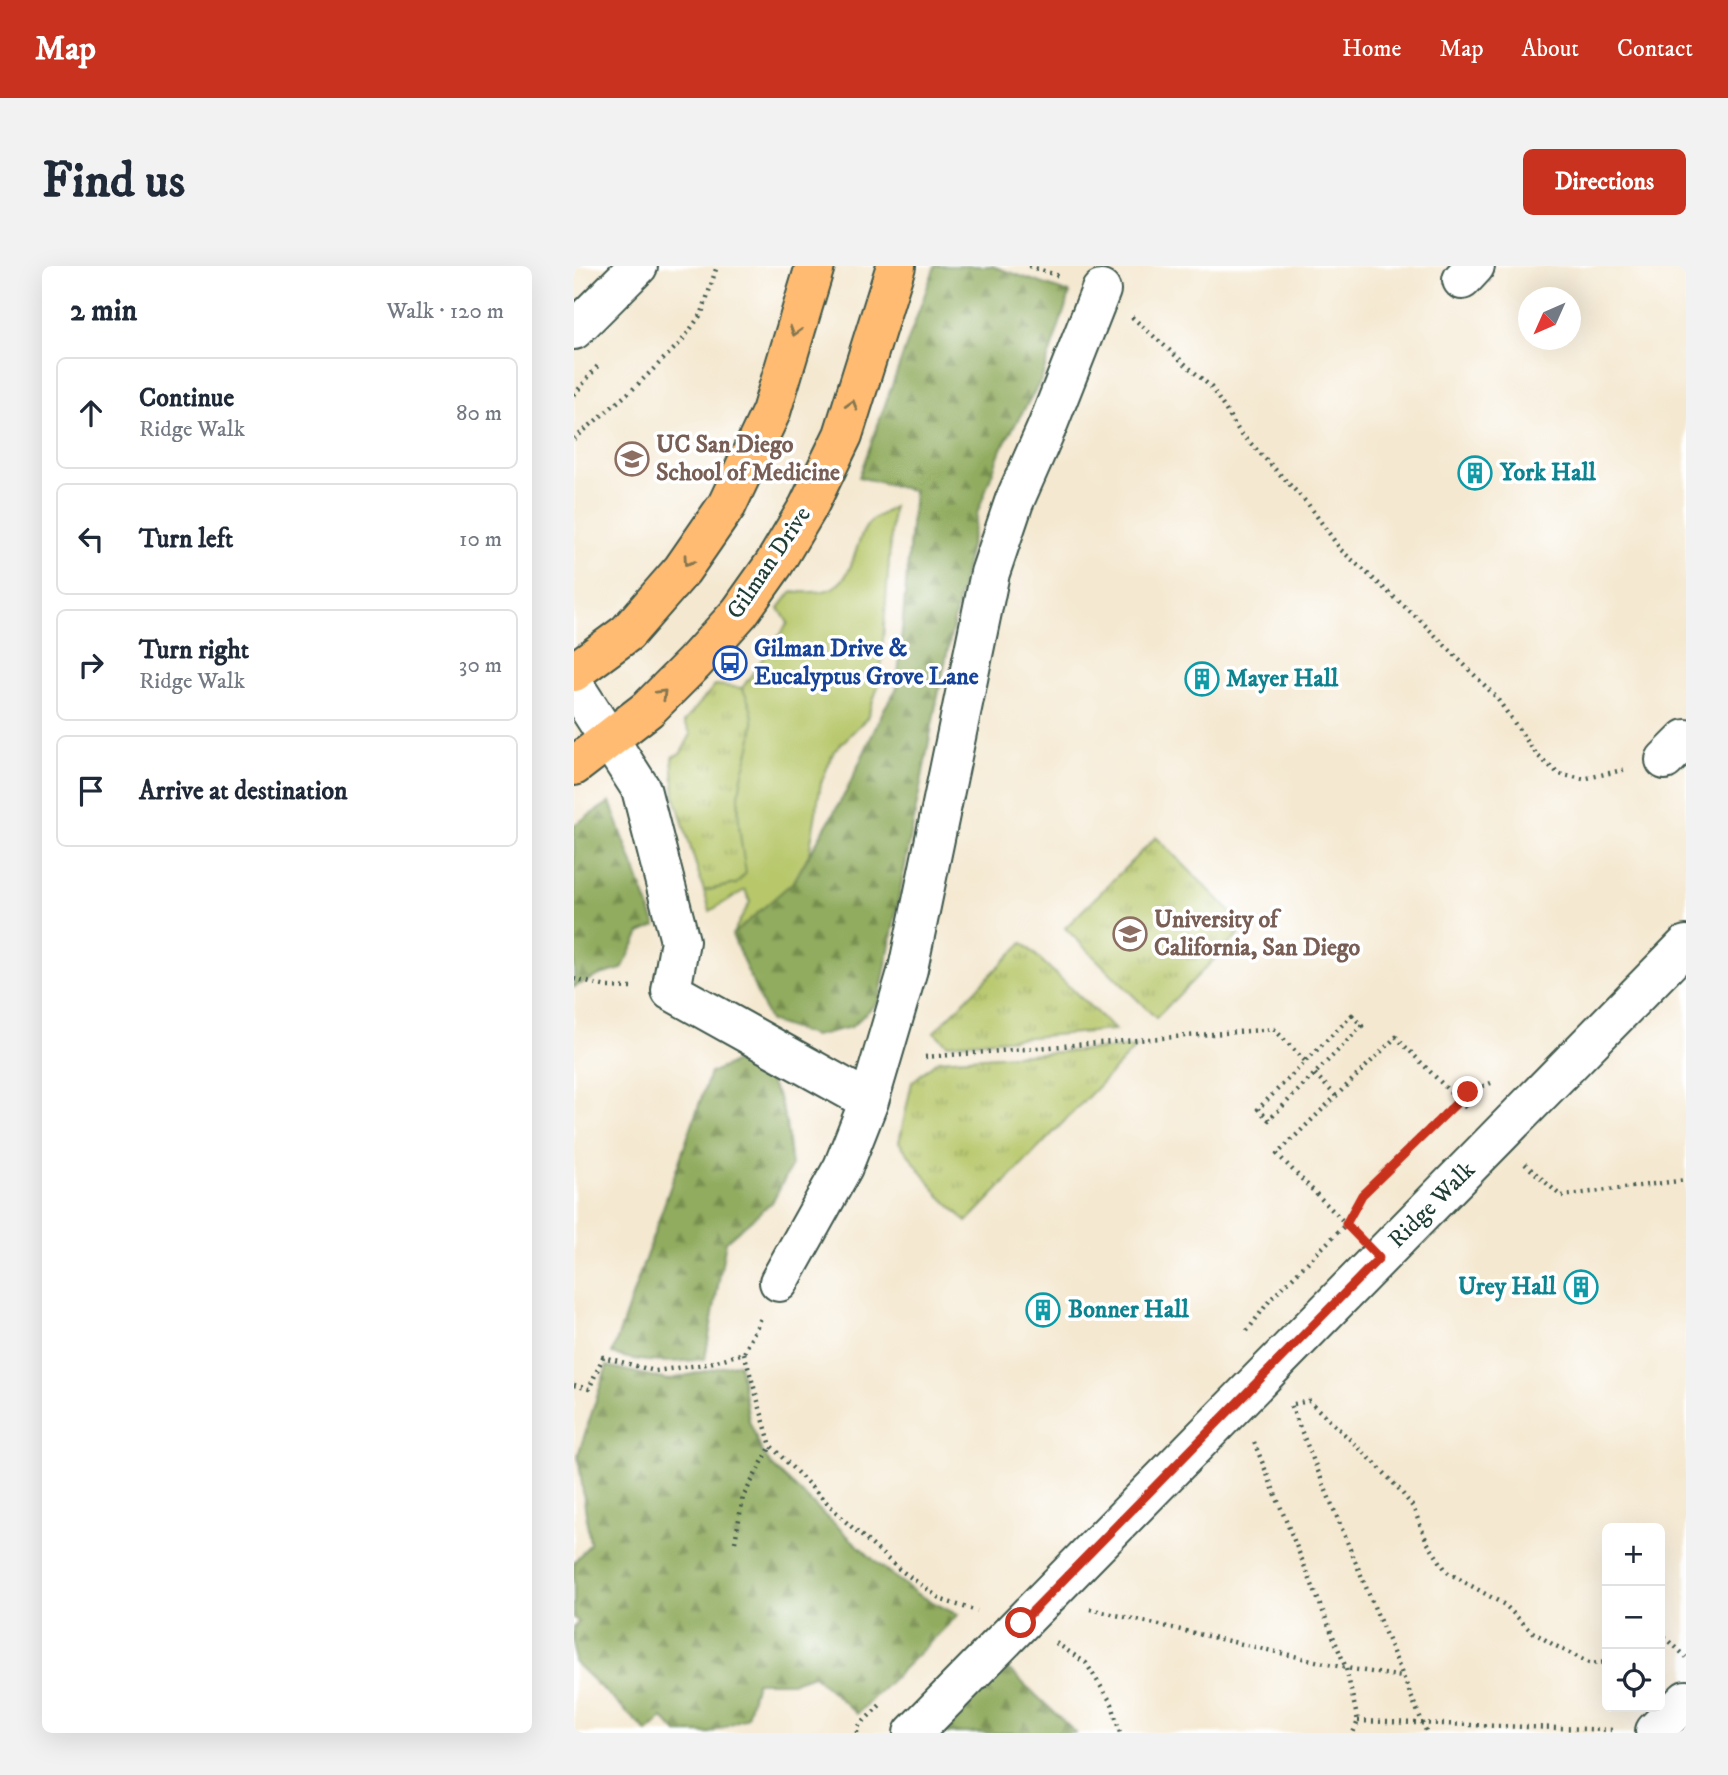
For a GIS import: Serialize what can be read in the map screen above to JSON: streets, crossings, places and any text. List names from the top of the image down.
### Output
{
  "streets": {
    "main road": ["Gilman Drive"],
    "street": ["Ridge Walk"]
  },
  "places": {
    "school or university": ["UC San Diego School of Medicine", "University of California, San Diego"],
    "building": [
      "York Hall",
      "Mayer Hall",
      "Urey Hall",
      "Bonner Hall"
    ],
    "bus stop": ["Gilman Drive & Eucalyptus Grove Lane"]
  },
  "north": "bottom left",
  "page": {
    "header": "Map",
    "nav": [
      "Home",
      "Map",
      "About",
      "Contact"
    ],
    "buttons": "Directions",
    "title": "Find us",
    "heading": ["2 min", "Walk · 120 m"],
    "list": [
      ["Continue", "Ridge Walk", "80 m"],
      ["Turn left", "10 m"],
      ["Turn right", "Ridge Walk", "30 m"],
      "Arrive at destination"
    ],
    "map_buttons": ["+", "−"]
  }
}
